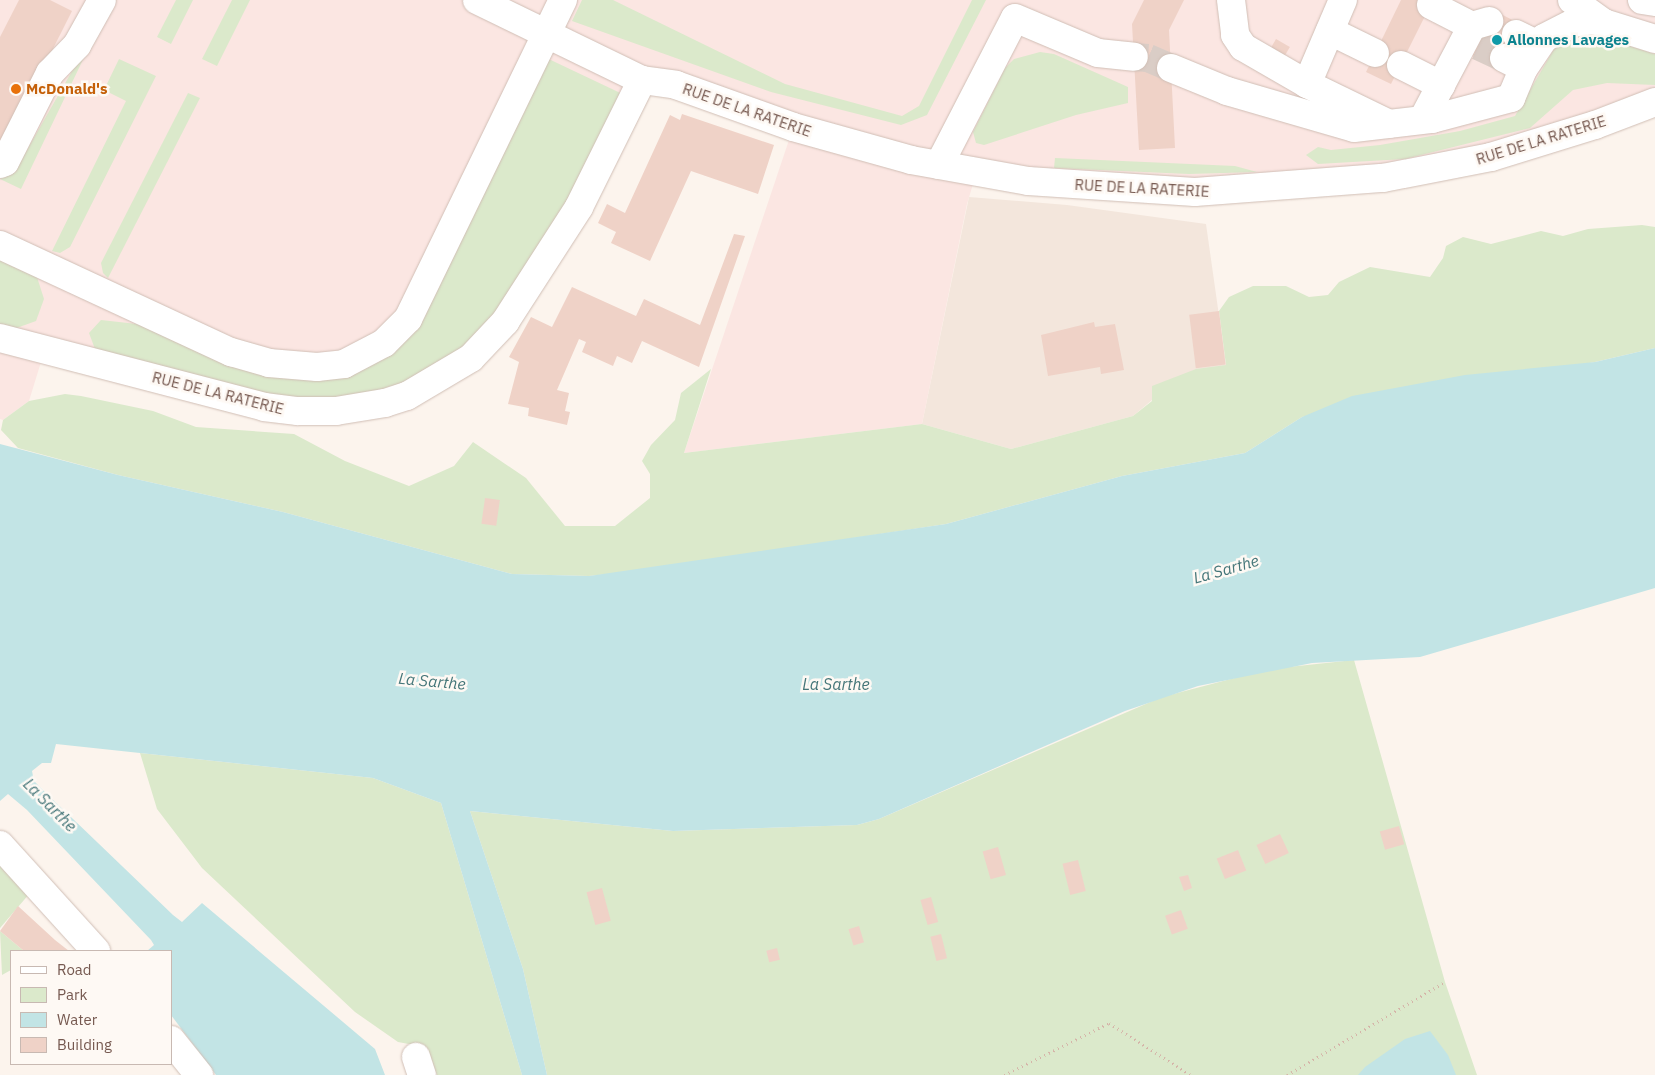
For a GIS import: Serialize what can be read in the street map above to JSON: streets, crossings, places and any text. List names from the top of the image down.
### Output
{
  "streets": {
    "street": ["RUE DE LA RATERIE"]
  },
  "water": ["La Sarthe"],
  "places": ["Allonnes Lavages", "McDonald's"],
  "legend": [
    "Road",
    "Park",
    "Water",
    "Building"
  ]
}
